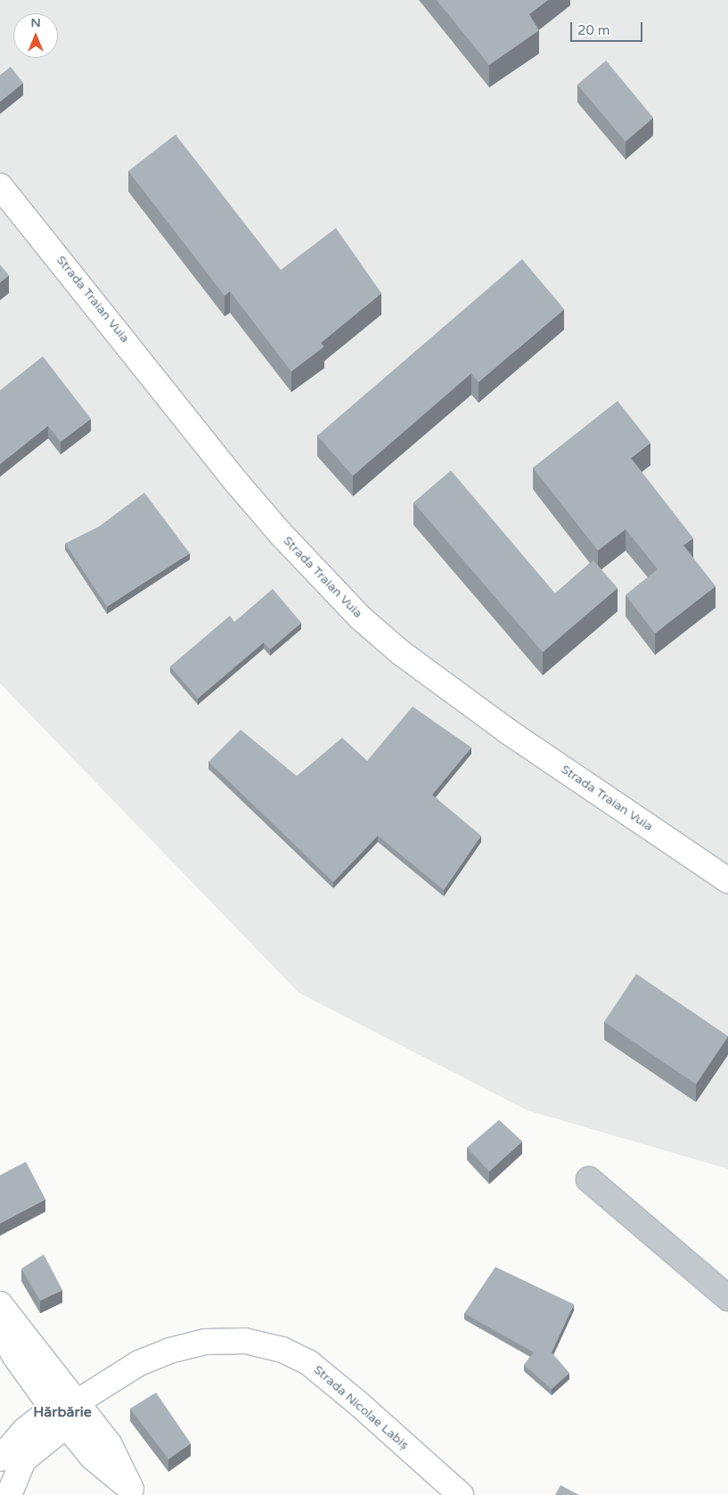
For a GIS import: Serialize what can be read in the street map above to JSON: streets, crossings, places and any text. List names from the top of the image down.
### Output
{
  "streets": {
    "street": ["Strada Traian Vuia", "Strada Nicolae Labiș"]
  },
  "districts": ["Hărbărie"],
  "scale_bar": "20 m",
  "north": "top"
}
